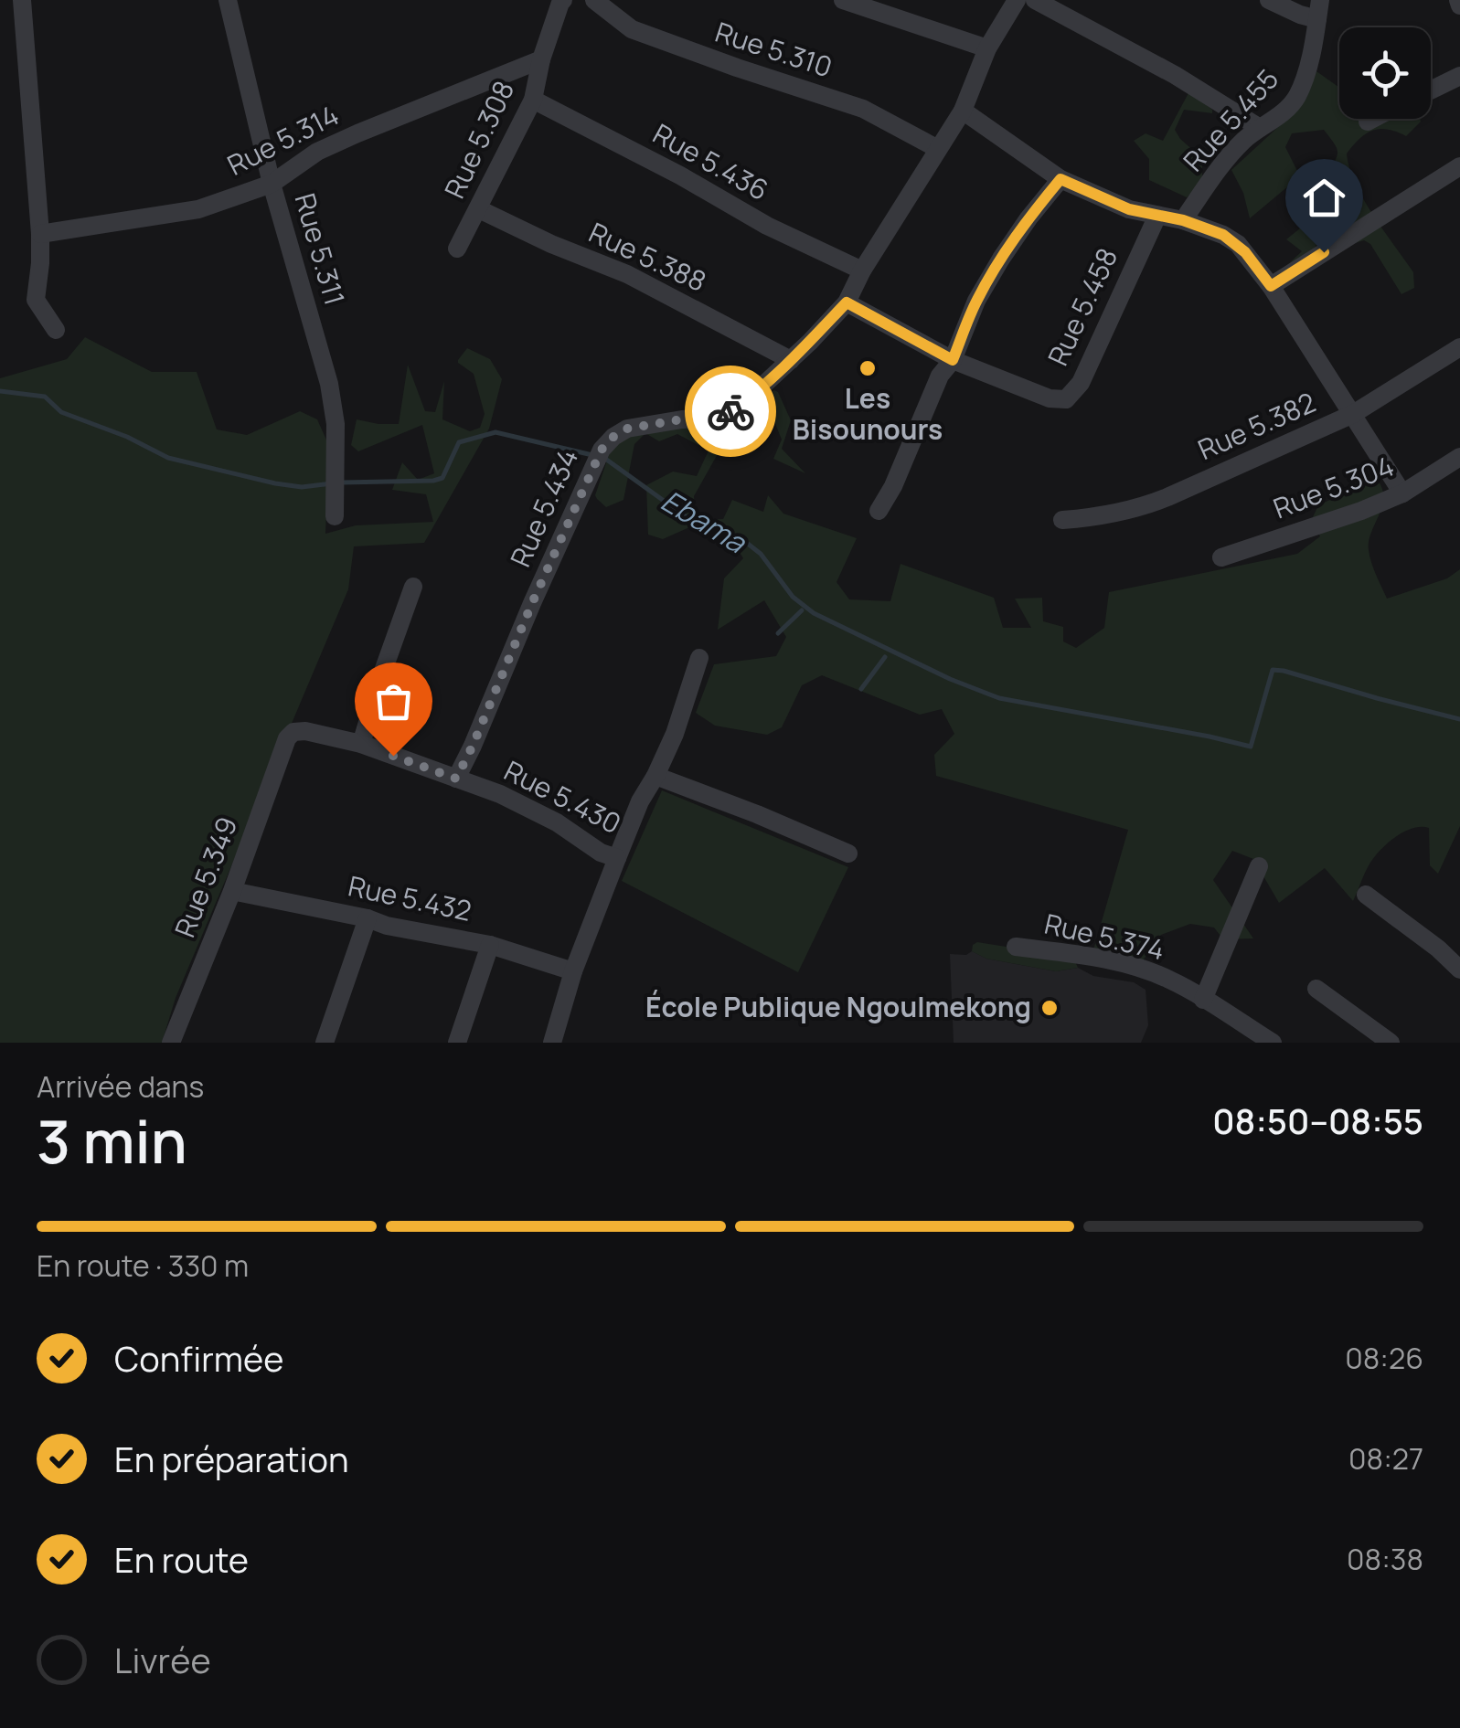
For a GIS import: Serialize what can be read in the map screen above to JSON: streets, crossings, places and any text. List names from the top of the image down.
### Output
{
  "streets": {
    "street": [
      "Rue 5.310",
      "Rue 5.455",
      "Rue 5.308",
      "Rue 5.314",
      "Rue 5.436",
      "Rue 5.311",
      "Rue 5.388",
      "Rue 5.458",
      "Rue 5.382",
      "Rue 5.304",
      "Rue 5.434",
      "Rue 5.430",
      "Rue 5.349",
      "Rue 5.432",
      "Rue 5.374"
    ]
  },
  "crossings": [
    ["Rue 5.310", "Rue 5.434"],
    ["Rue 5.308", "Rue 5.314"],
    ["Rue 5.308", "Rue 5.436"],
    ["Rue 5.308", "Rue 5.388"],
    ["Rue 5.314", "Rue 5.311"],
    ["Rue 5.436", "Rue 5.434"],
    ["Rue 5.388", "Rue 5.434"],
    ["Rue 5.458", "Rue 5.434"],
    ["Rue 5.434", "Rue 5.430"],
    ["Rue 5.430", "Rue 5.349"],
    ["Rue 5.430", "Rue 5.432"],
    ["Rue 5.349", "Rue 5.432"]
  ],
  "water": ["Ebama"],
  "places": ["Les Bisounours", "École Publique Ngoulmekong"],
  "page": {
    "heading": ["3 min", "Arrivée dans", "08:50–08:55"],
    "bar": "En route · 330 m",
    "list": [
      ["Confirmée", "08:26"],
      ["En préparation", "08:27"],
      ["En route", "08:38"],
      "Livrée"
    ]
  }
}
